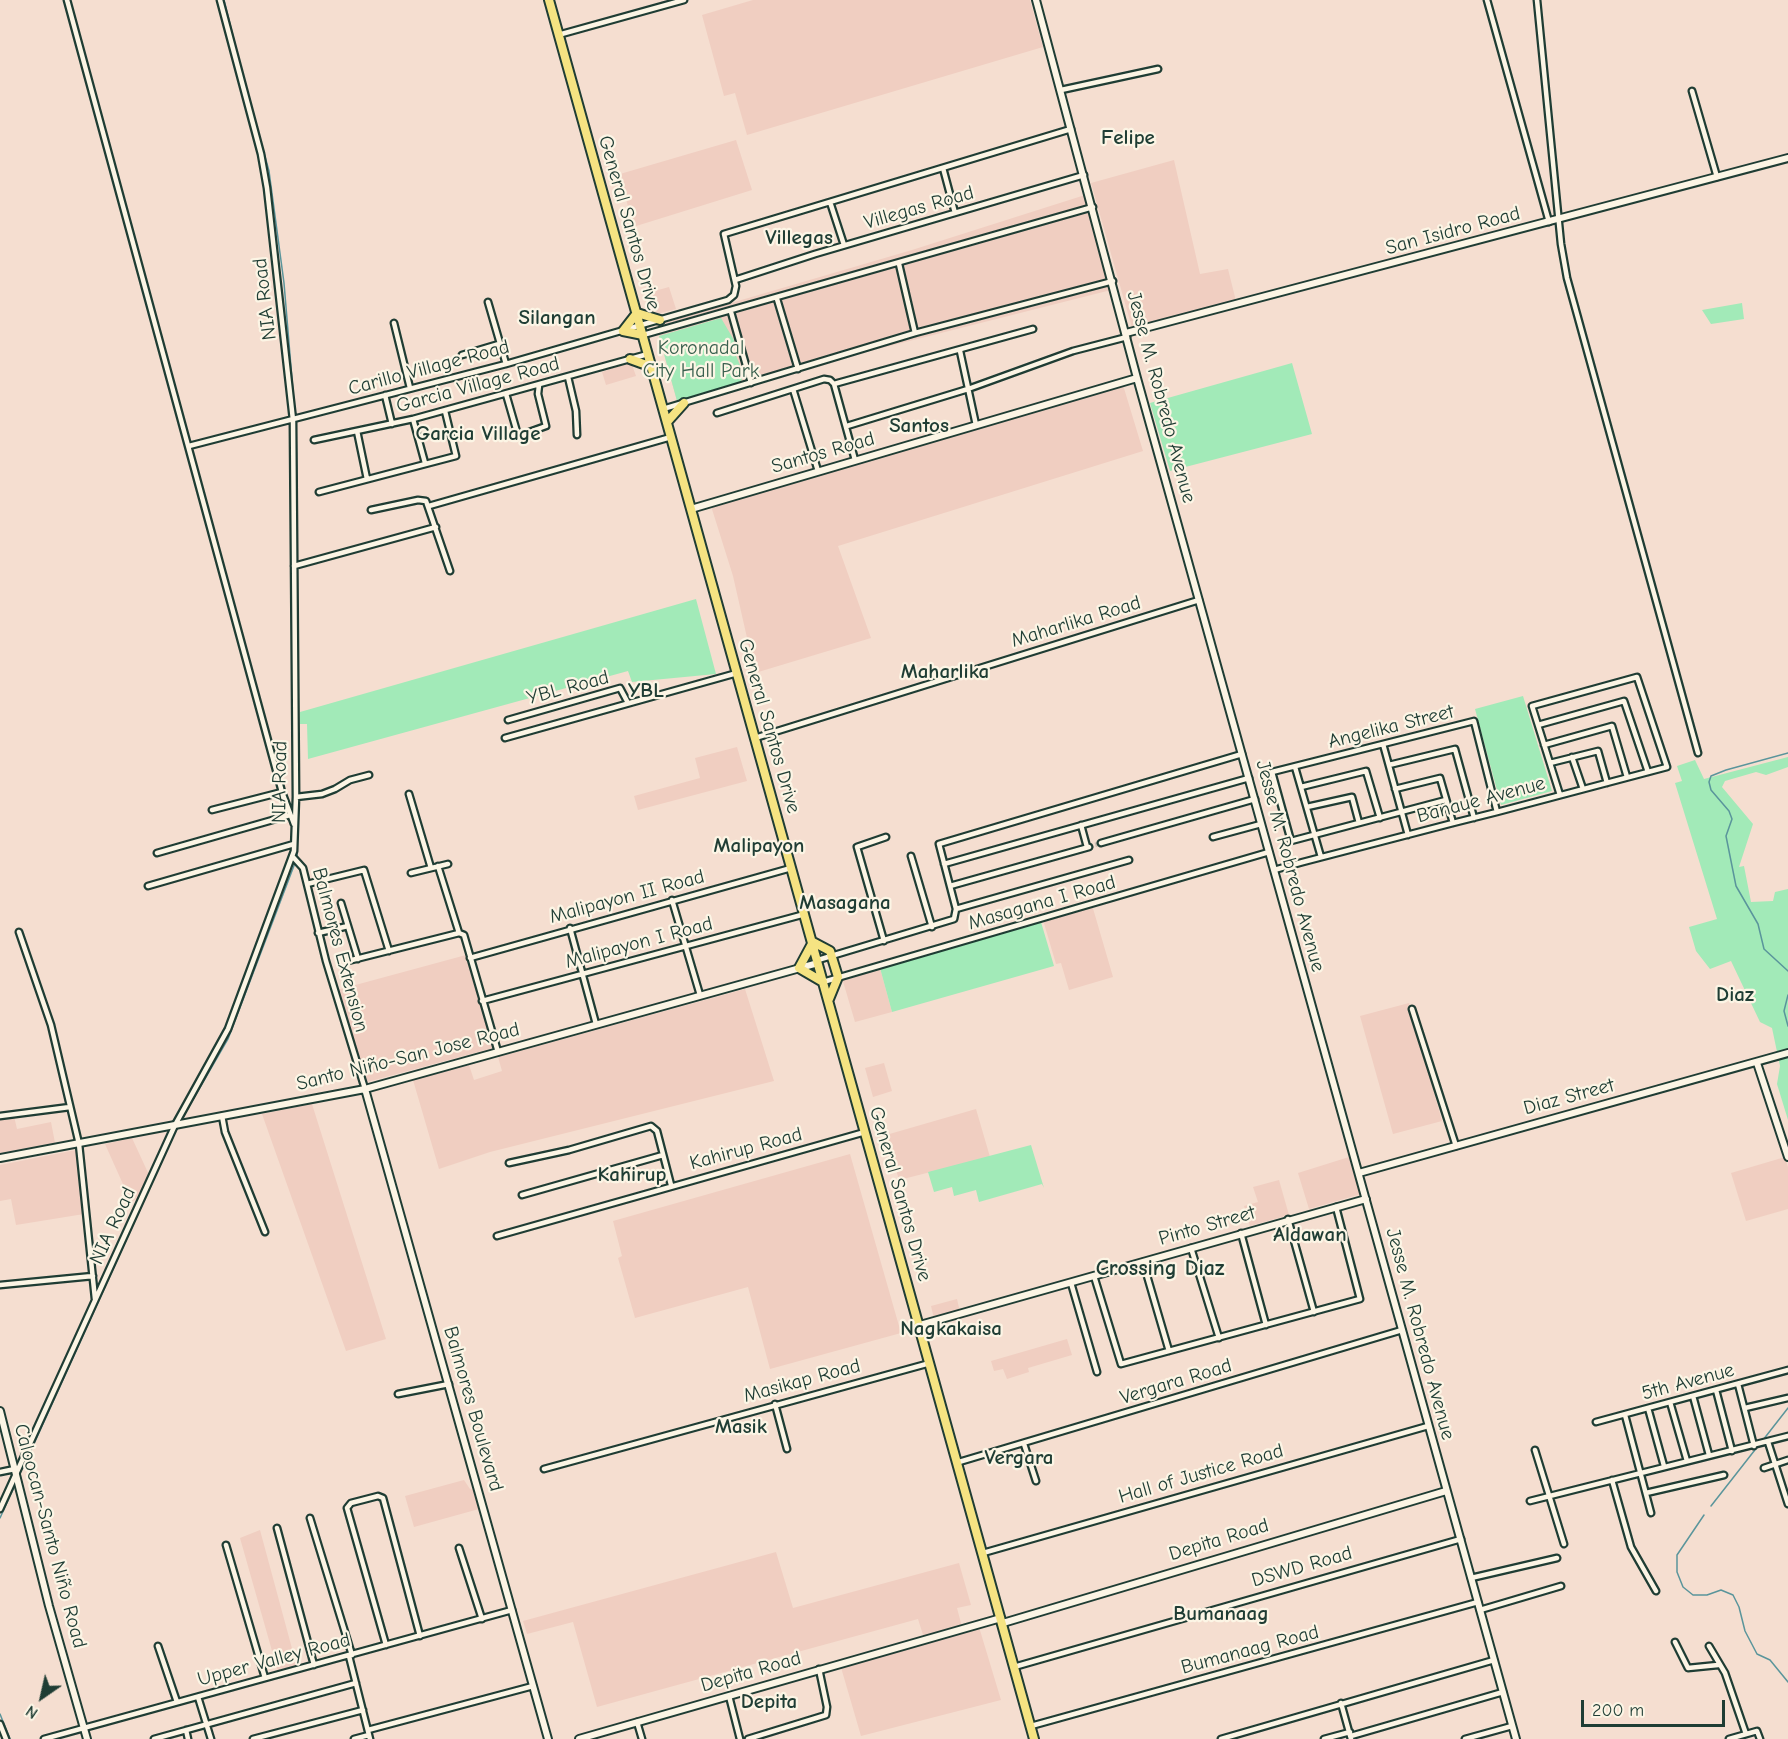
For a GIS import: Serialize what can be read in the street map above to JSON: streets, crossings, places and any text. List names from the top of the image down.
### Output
{
  "streets": {
    "highway": ["General Santos Drive"],
    "main road": [
      "San Isidro Road",
      "Jesse M. Robredo Avenue",
      "Santos Road",
      "Santo Niño-San Jose Road",
      "Diaz Street",
      "Pinto Street",
      "Balmores Boulevard",
      "Caloocan-Santo Niño Road",
      "Depita Road"
    ],
    "street": [
      "Villegas Road",
      "NIA Road",
      "Carillo Village Road",
      "Garcia Village Road",
      "Maharlika Road",
      "YBL Road",
      "Angelika Street",
      "Banaue Avenue",
      "Malipayon II Road",
      "Masagana I Road",
      "Malipayon I Road",
      "Balmores Extension",
      "Kahirup Road",
      "Masikap Road",
      "Vergara Road",
      "5th Avenue",
      "Hall of Justice Road",
      "DSWD Road",
      "Bumanaag Road",
      "Upper Valley Road"
    ]
  },
  "crossings": [
    ["Villegas Road", "Jesse M. Robredo Avenue"],
    ["General Santos Drive", "Carillo Village Road"],
    ["General Santos Drive", "Garcia Village Road"],
    ["General Santos Drive", "Santos Road"],
    ["General Santos Drive", "Maharlika Road"],
    ["General Santos Drive", "YBL Road"],
    ["General Santos Drive", "Malipayon II Road"],
    ["General Santos Drive", "Masagana I Road"],
    ["General Santos Drive", "Malipayon I Road"],
    ["General Santos Drive", "Santo Niño-San Jose Road"],
    ["General Santos Drive", "Kahirup Road"],
    ["General Santos Drive", "Pinto Street"],
    ["General Santos Drive", "Masikap Road"],
    ["General Santos Drive", "Vergara Road"],
    ["General Santos Drive", "Hall of Justice Road"],
    ["General Santos Drive", "Depita Road"],
    ["General Santos Drive", "DSWD Road"],
    ["General Santos Drive", "Bumanaag Road"],
    ["San Isidro Road", "Jesse M. Robredo Avenue"],
    ["NIA Road", "Carillo Village Road"],
    ["NIA Road", "Balmores Extension"],
    ["NIA Road", "Santo Niño-San Jose Road"],
    ["NIA Road", "Caloocan-Santo Niño Road"],
    ["Jesse M. Robredo Avenue", "Santos Road"],
    ["Jesse M. Robredo Avenue", "Maharlika Road"],
    ["Jesse M. Robredo Avenue", "Banaue Avenue"],
    ["Jesse M. Robredo Avenue", "Masagana I Road"],
    ["Jesse M. Robredo Avenue", "Diaz Street"],
    ["Jesse M. Robredo Avenue", "Pinto Street"],
    ["Jesse M. Robredo Avenue", "Vergara Road"],
    ["Jesse M. Robredo Avenue", "Hall of Justice Road"],
    ["Jesse M. Robredo Avenue", "Depita Road"],
    ["Jesse M. Robredo Avenue", "DSWD Road"],
    ["Jesse M. Robredo Avenue", "Bumanaag Road"],
    ["Angelika Street", "Banaue Avenue"],
    ["Balmores Extension", "Santo Niño-San Jose Road"],
    ["Balmores Extension", "Balmores Boulevard"],
    ["Santo Niño-San Jose Road", "Balmores Boulevard"],
    ["Balmores Boulevard", "Upper Valley Road"],
    ["Caloocan-Santo Niño Road", "Upper Valley Road"]
  ],
  "districts": [
    "Felipe",
    "Villegas",
    "Silangan",
    "Santos",
    "Garcia Village",
    "Maharlika",
    "YBL",
    "Malipayon",
    "Masagana",
    "Diaz",
    "Kahirup",
    "Aldawan",
    "Crossing Diaz",
    "Nagkakaisa",
    "Masik",
    "Vergara",
    "Bumanaag",
    "Depita"
  ],
  "parks": ["Koronadal City Hall Park"],
  "scale_bar": "200 m",
  "north": "bottom left"
}
